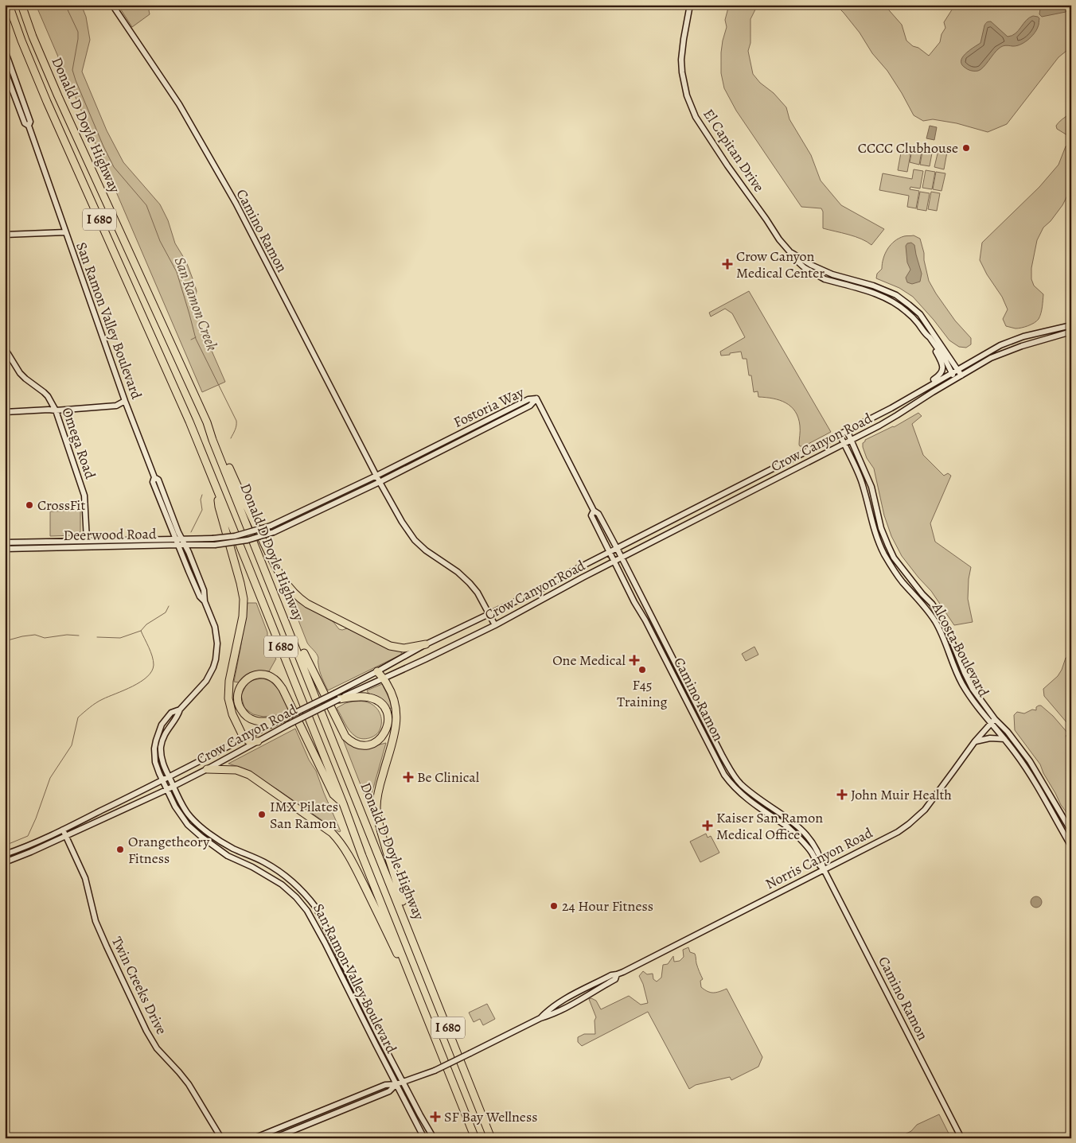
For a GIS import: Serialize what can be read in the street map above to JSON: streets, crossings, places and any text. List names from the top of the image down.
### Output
{
  "streets": {
    "highway": ["Donald D Doyle Highway", "I 680"],
    "main road": [
      "El Capitan Drive",
      "Camino Ramon",
      "San Ramon Valley Boulevard",
      "Fostoria Way",
      "Crow Canyon Road",
      "Omega Road",
      "Deerwood Road",
      "Alcosta Boulevard",
      "Norris Canyon Road",
      "Twin Creeks Drive"
    ]
  },
  "crossings": [
    ["El Capitan Drive", "Crow Canyon Road"],
    ["Camino Ramon", "Fostoria Way"],
    ["Camino Ramon", "Crow Canyon Road"],
    ["Camino Ramon", "Norris Canyon Road"],
    ["San Ramon Valley Boulevard", "Crow Canyon Road"],
    ["San Ramon Valley Boulevard", "Deerwood Road"],
    ["San Ramon Valley Boulevard", "Norris Canyon Road"],
    ["Fostoria Way", "Deerwood Road"],
    ["Crow Canyon Road", "Alcosta Boulevard"],
    ["Crow Canyon Road", "Twin Creeks Drive"],
    ["Omega Road", "Deerwood Road"],
    ["Alcosta Boulevard", "Norris Canyon Road"]
  ],
  "water": ["San Ramon Creek"],
  "places": {
    "other": [
      "CCCC Clubhouse",
      "CrossFit",
      "F45 Training",
      "IMX Pilates San Ramon",
      "Orangetheory Fitness",
      "24 Hour Fitness"
    ],
    "health": [
      "Crow Canyon Medical Center",
      "One Medical",
      "Be Clinical",
      "John Muir Health",
      "Kaiser San Ramon Medical Office",
      "SF Bay Wellness"
    ]
  }
}
